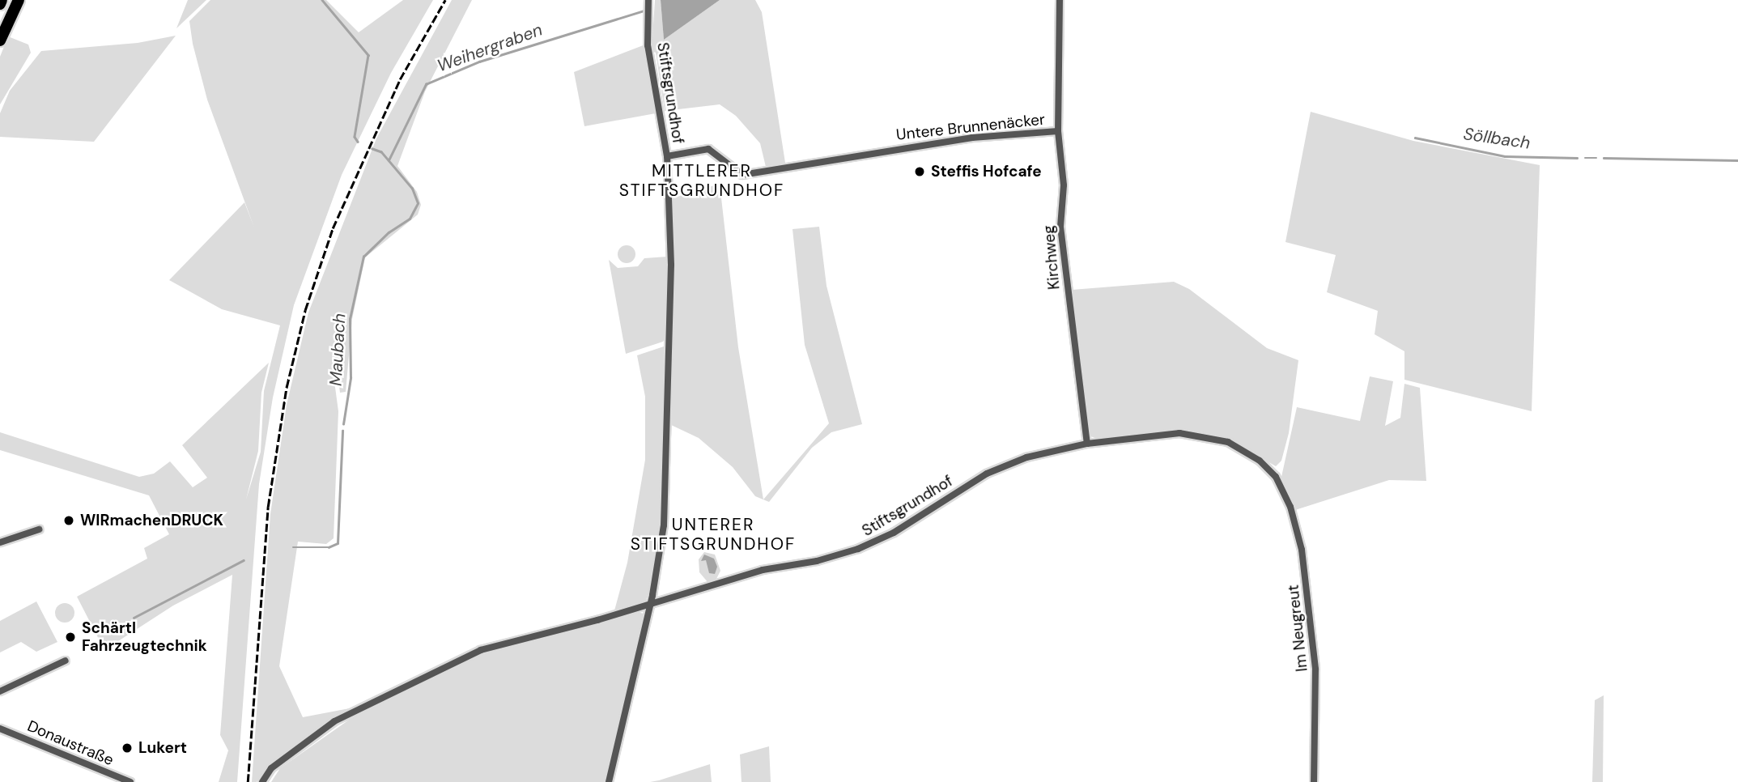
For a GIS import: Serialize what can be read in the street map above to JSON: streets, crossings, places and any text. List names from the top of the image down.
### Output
{
  "streets": {
    "street": [
      "Stiftsgrundhof",
      "Untere Brunnenäcker",
      "Kirchweg",
      "Im Neugreut",
      "Donaustraße"
    ]
  },
  "crossings": [
    ["Stiftsgrundhof", "Untere Brunnenäcker"],
    ["Stiftsgrundhof", "Kirchweg"],
    ["Stiftsgrundhof", "Im Neugreut"],
    ["Untere Brunnenäcker", "Kirchweg"]
  ],
  "districts": ["MITTLERER STIFTSGRUNDHOF", "UNTERER STIFTSGRUNDHOF"],
  "water": ["Weihergraben", "Söllbach", "Maubach"],
  "places": [
    "Steffis Hofcafe",
    "WIRmachenDRUCK",
    "Schärtl Fahrzeugtechnik",
    "Lukert"
  ]
}
